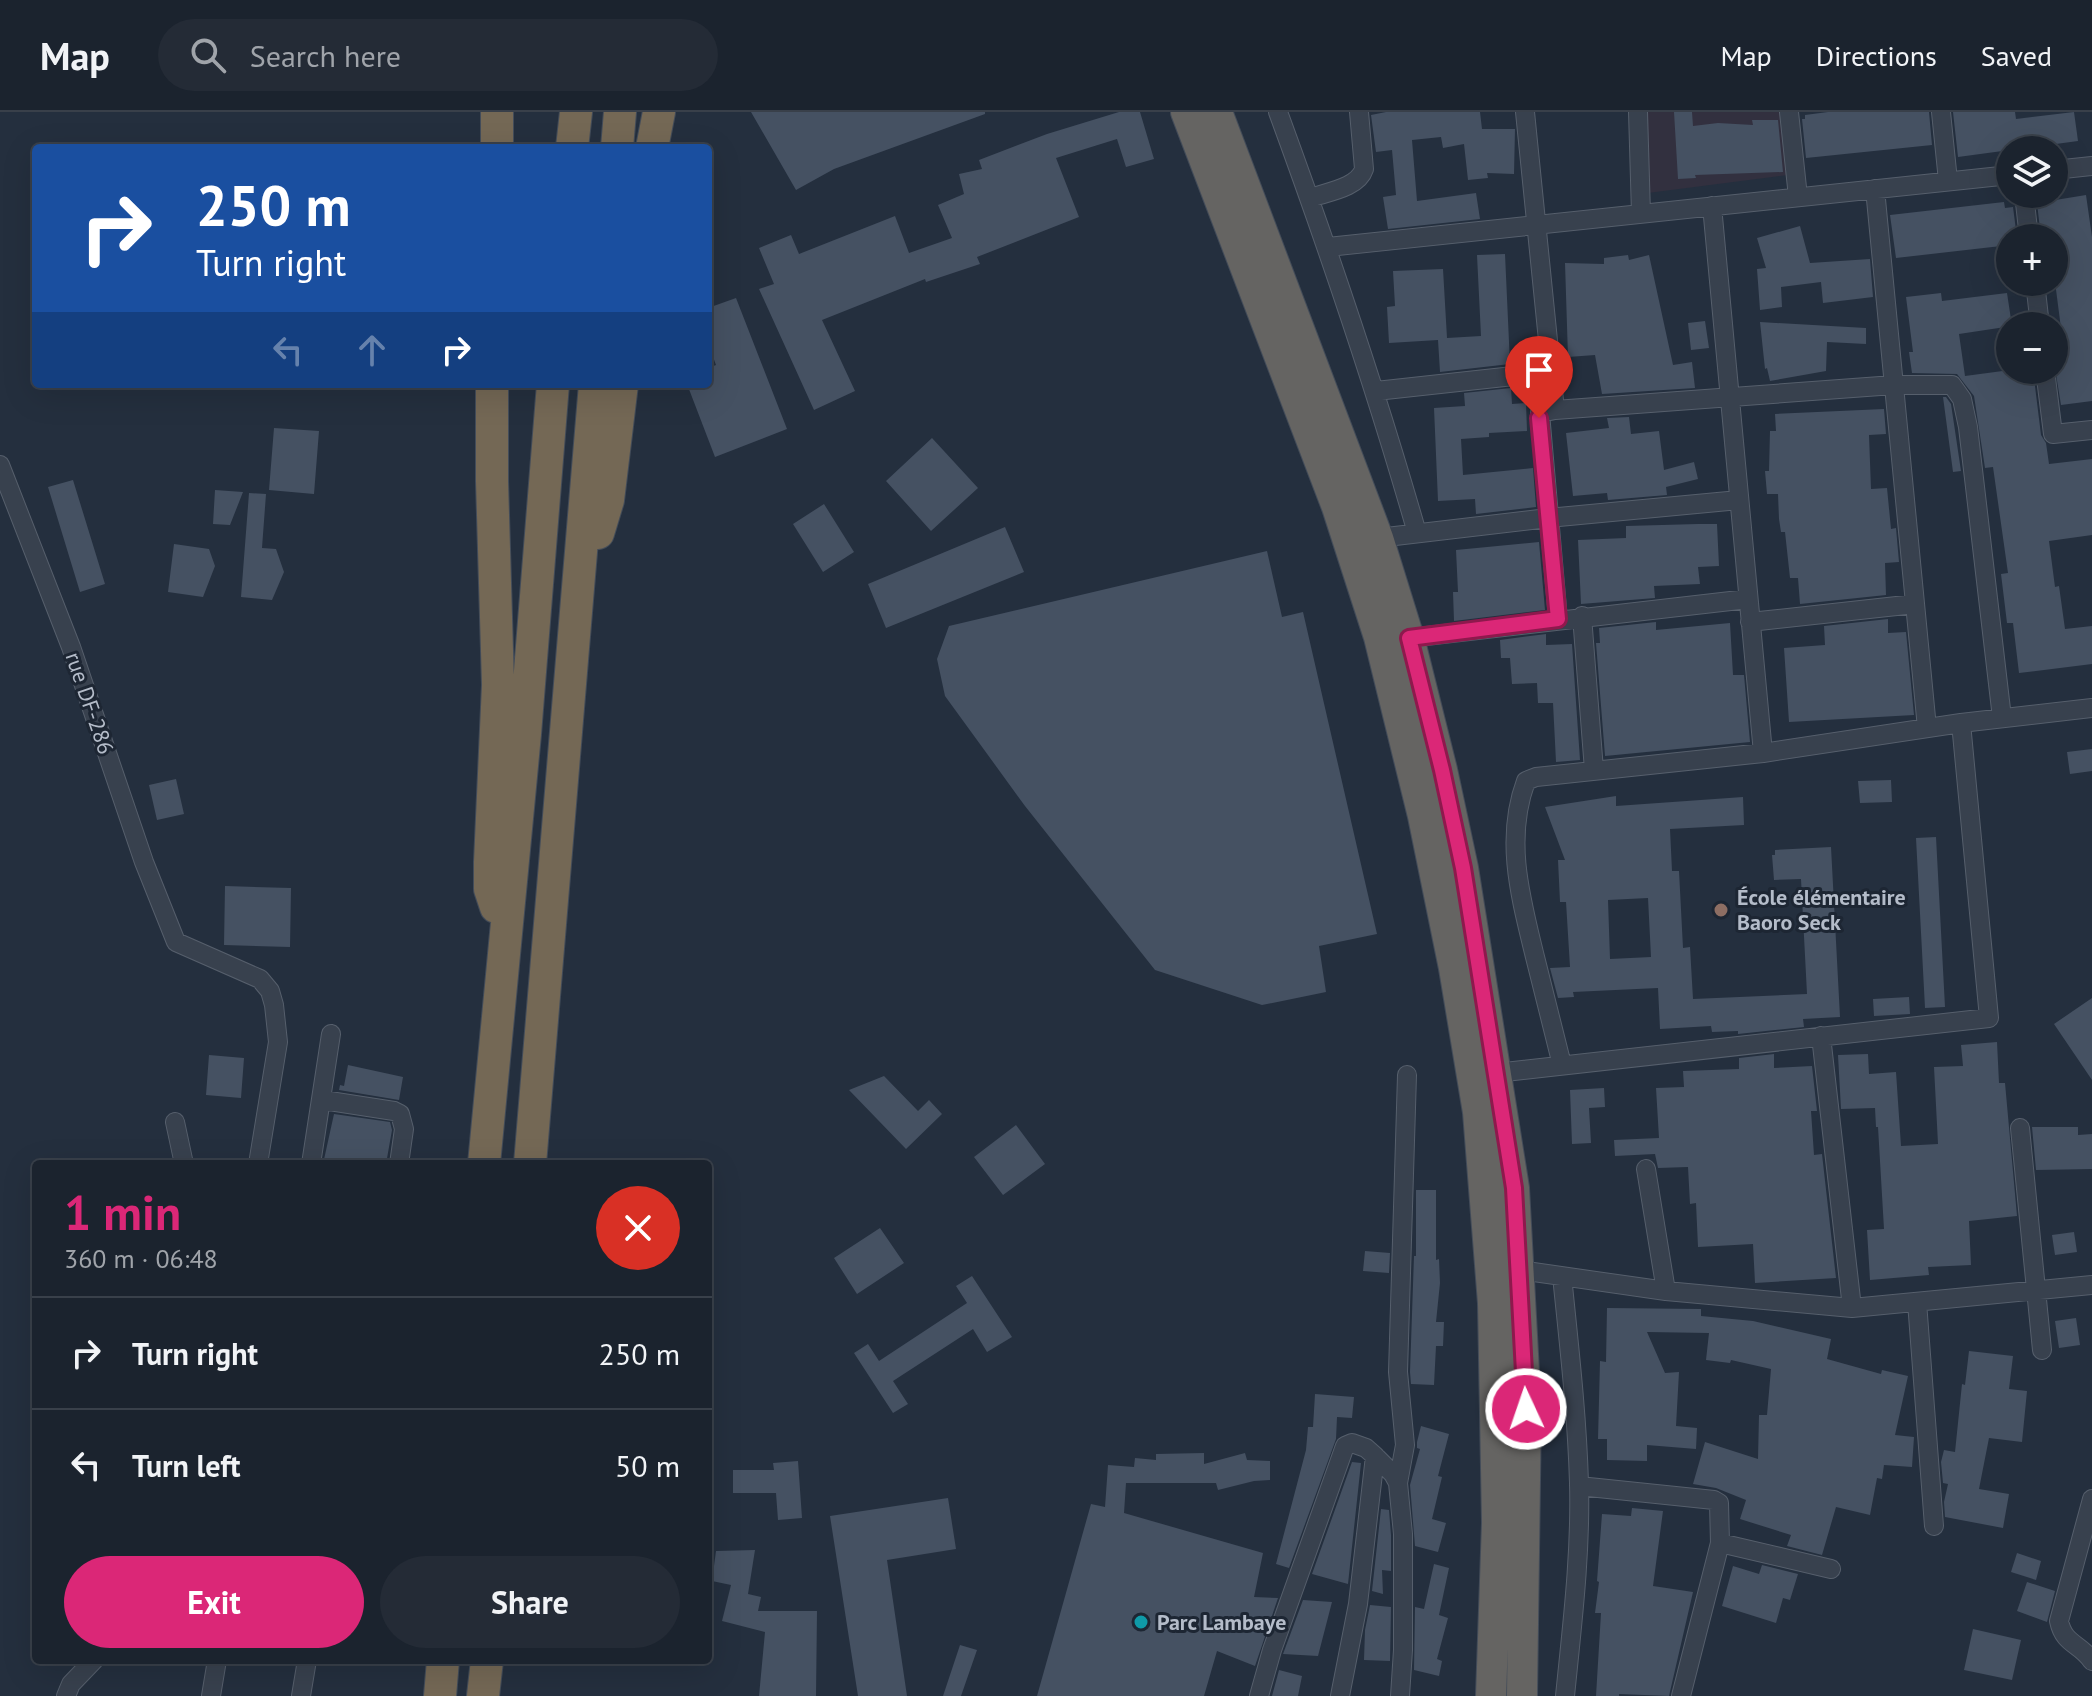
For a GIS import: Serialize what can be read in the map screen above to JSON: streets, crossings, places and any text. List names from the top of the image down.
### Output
{
  "streets": {
    "street": ["rue DF-286"]
  },
  "places": ["École élémentaire Baoro Seck", "Parc Lambaye"],
  "page": {
    "header": "Map",
    "search": "Search here",
    "nav": ["Map", "Directions", "Saved"],
    "map_buttons": ["+", "−"],
    "turn": ["250 m", "Turn right"],
    "heading": ["1 min", "360 m · 06:48"],
    "list": [
      {
        "name": "Turn right",
        "value": "250 m"
      },
      {
        "name": "Turn left",
        "value": "50 m"
      }
    ],
    "buttons": ["Exit", "Share"]
  }
}
